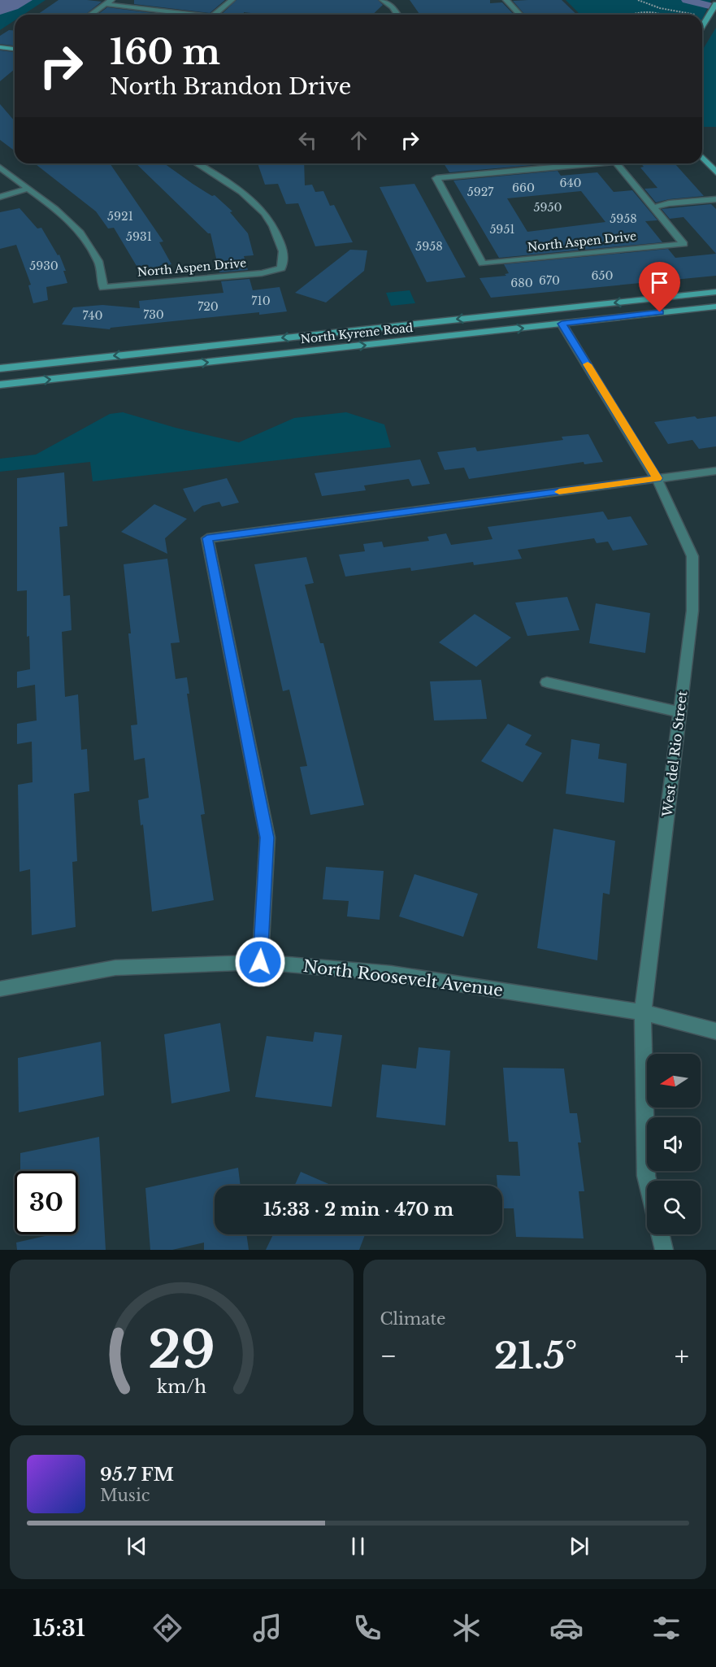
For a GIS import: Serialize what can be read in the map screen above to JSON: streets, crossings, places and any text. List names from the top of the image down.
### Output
{
  "streets": {
    "main road": ["North Kyrene Road"],
    "street": ["North Aspen Drive", "West del Rio Street", "North Roosevelt Avenue"]
  },
  "crossings": [
    ["North Kyrene Road", "West del Rio Street"],
    ["West del Rio Street", "North Roosevelt Avenue"]
  ],
  "house_numbers": [
    "640",
    "660",
    "5927",
    "5950",
    "5921",
    "5958",
    "5951",
    "5931",
    "5958",
    "5930",
    "650",
    "670",
    "680",
    "710",
    "720",
    "730",
    "740"
  ],
  "north": "left",
  "page": {
    "turn": ["160 m", "North Brandon Drive"],
    "limit": "30",
    "trip": "15:33 · 2 min · 470 m",
    "tile": "Climate",
    "heat": ["−", "21.5°", "+"],
    "song": ["95.7 FM", "Music"],
    "tabs": "15:31",
    "gauge": ["29", "km/h"]
  }
}
